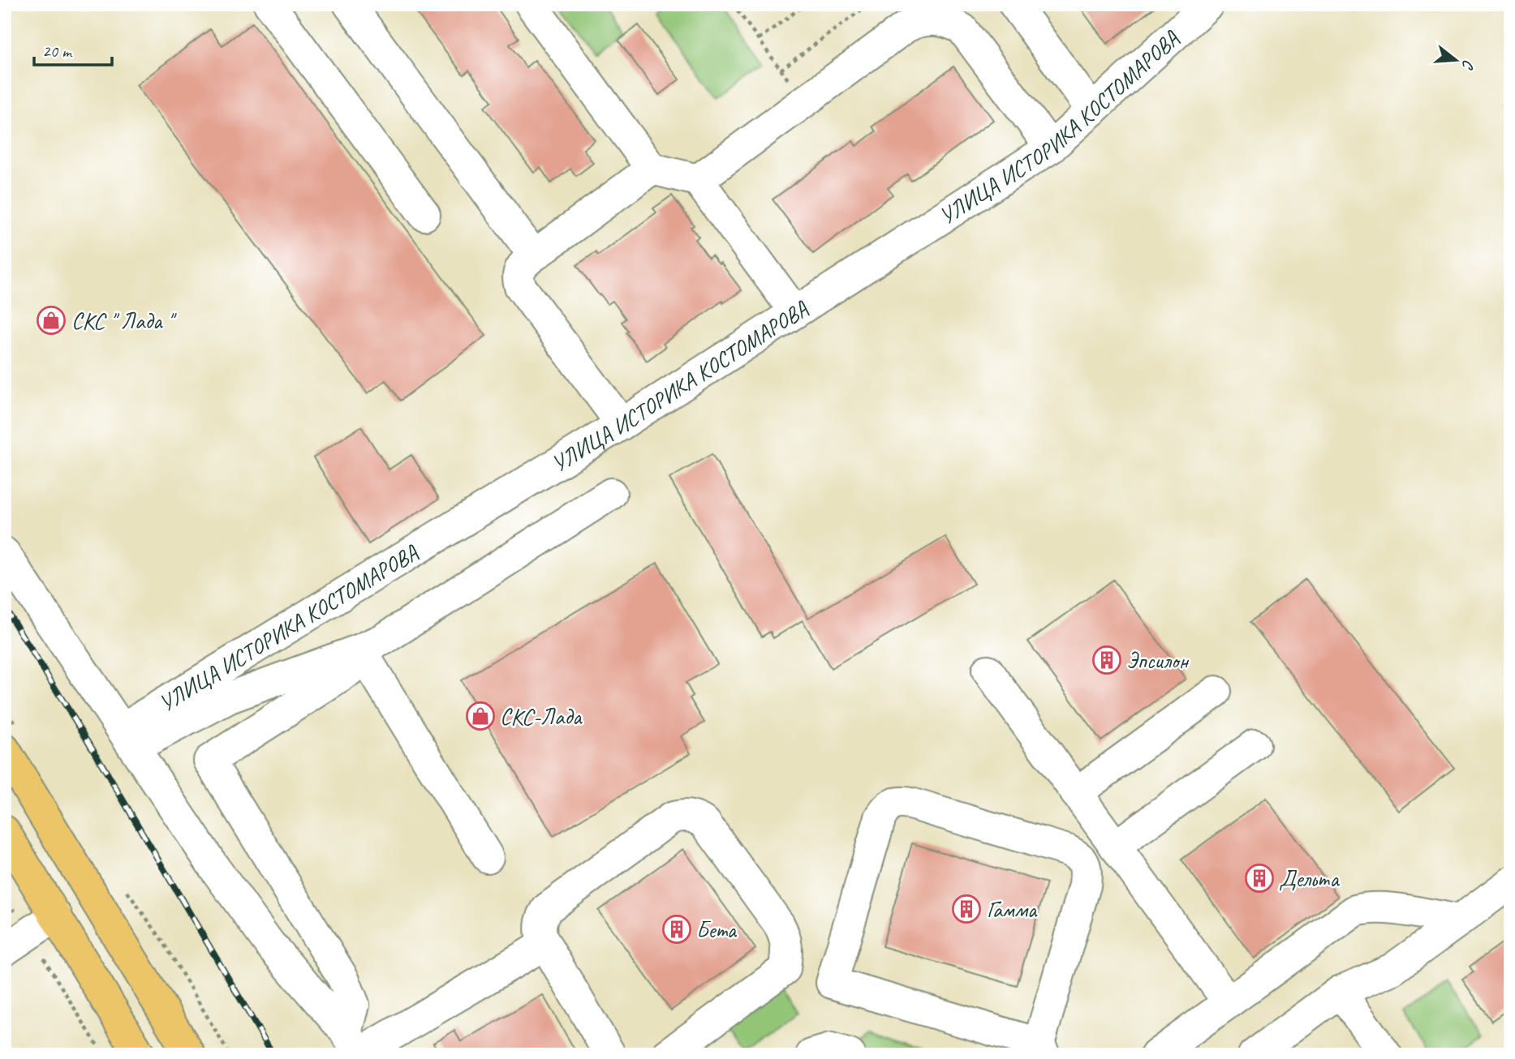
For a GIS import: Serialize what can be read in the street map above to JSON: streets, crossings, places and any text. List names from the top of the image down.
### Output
{
  "streets": {
    "street": ["УЛИЦА ИСТОРИКА КОСТОМАРОВА"]
  },
  "places": {
    "shop": ["СКС \" Лада \"", "СКС-Лада"],
    "building": [
      "Эпсилон",
      "Дельта",
      "Гамма",
      "Бета"
    ]
  },
  "scale_bar": "20 m",
  "north": "right"
}
